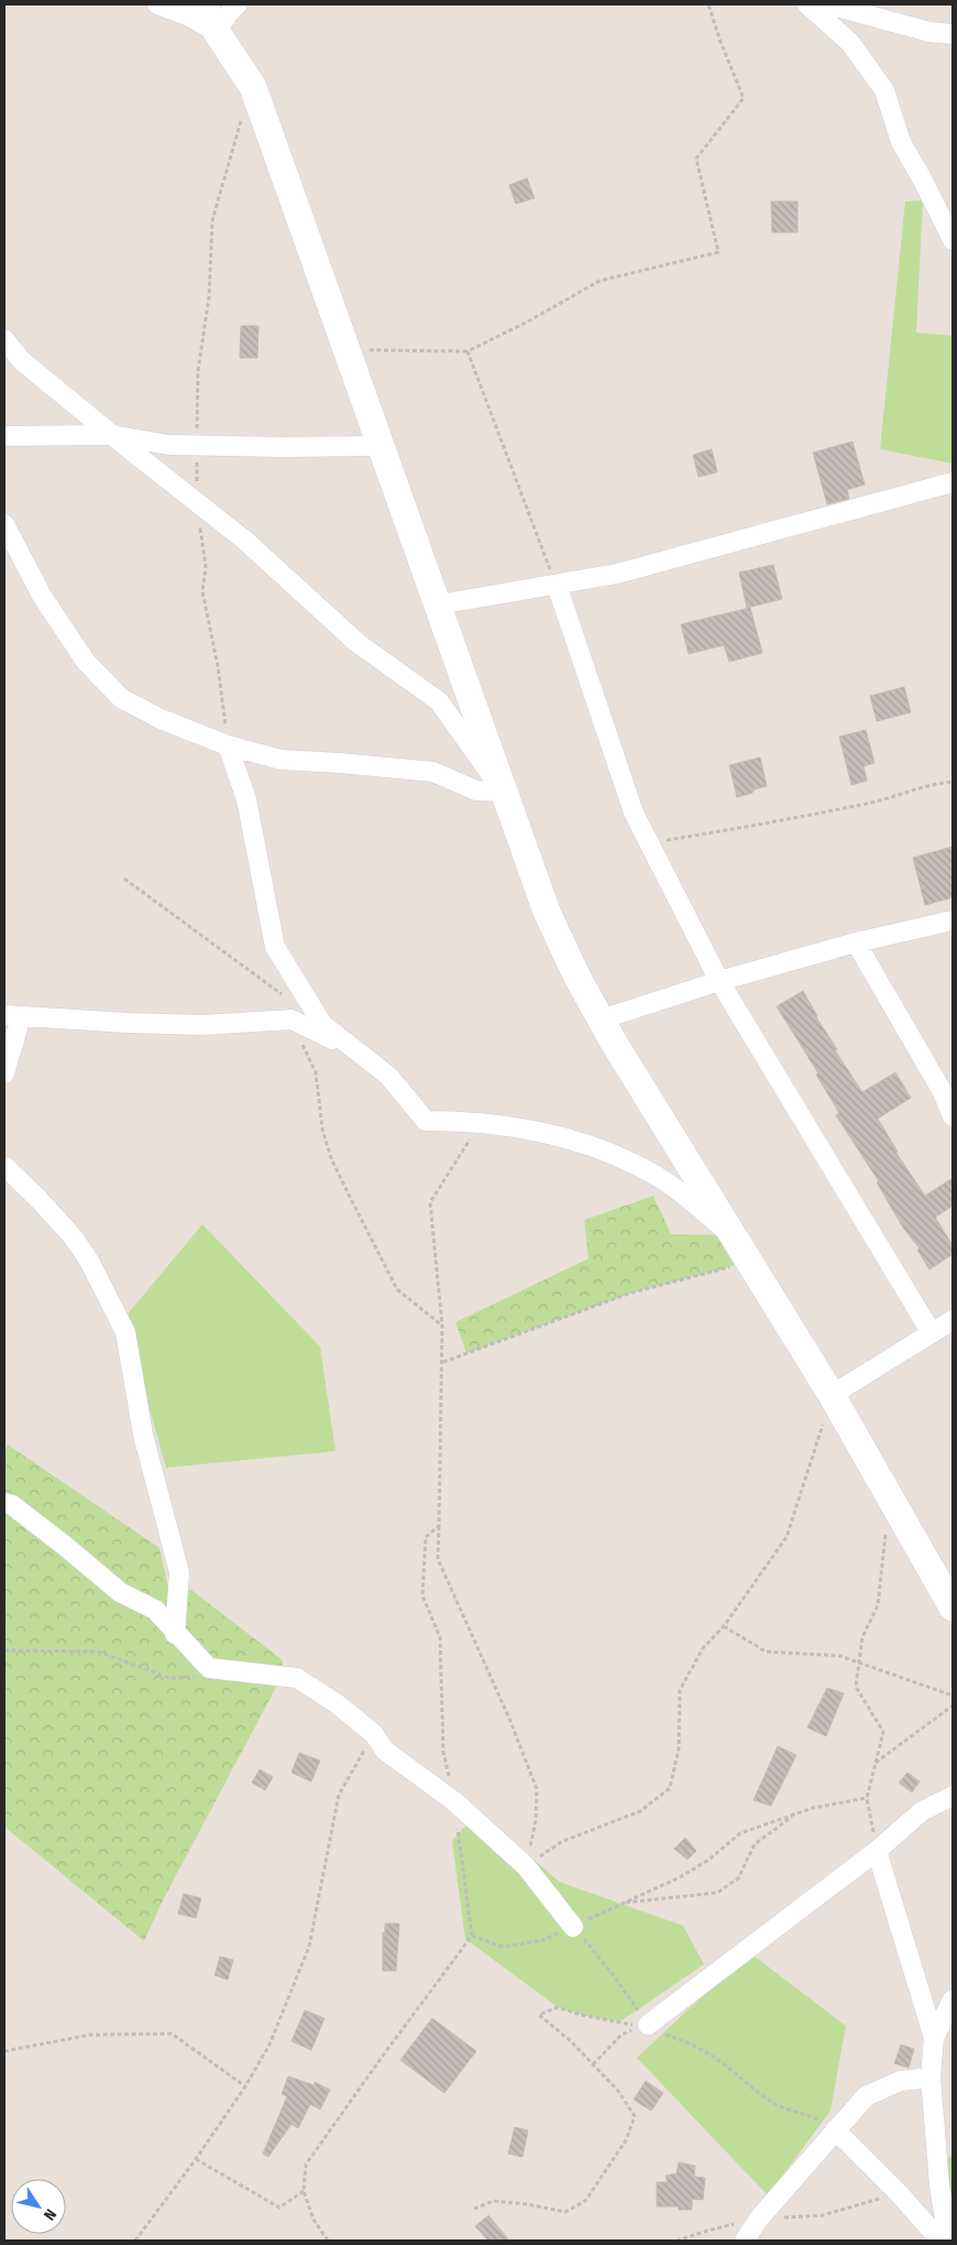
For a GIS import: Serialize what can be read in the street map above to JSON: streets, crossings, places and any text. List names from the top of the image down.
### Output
{
  "north": "bottom right"
}
